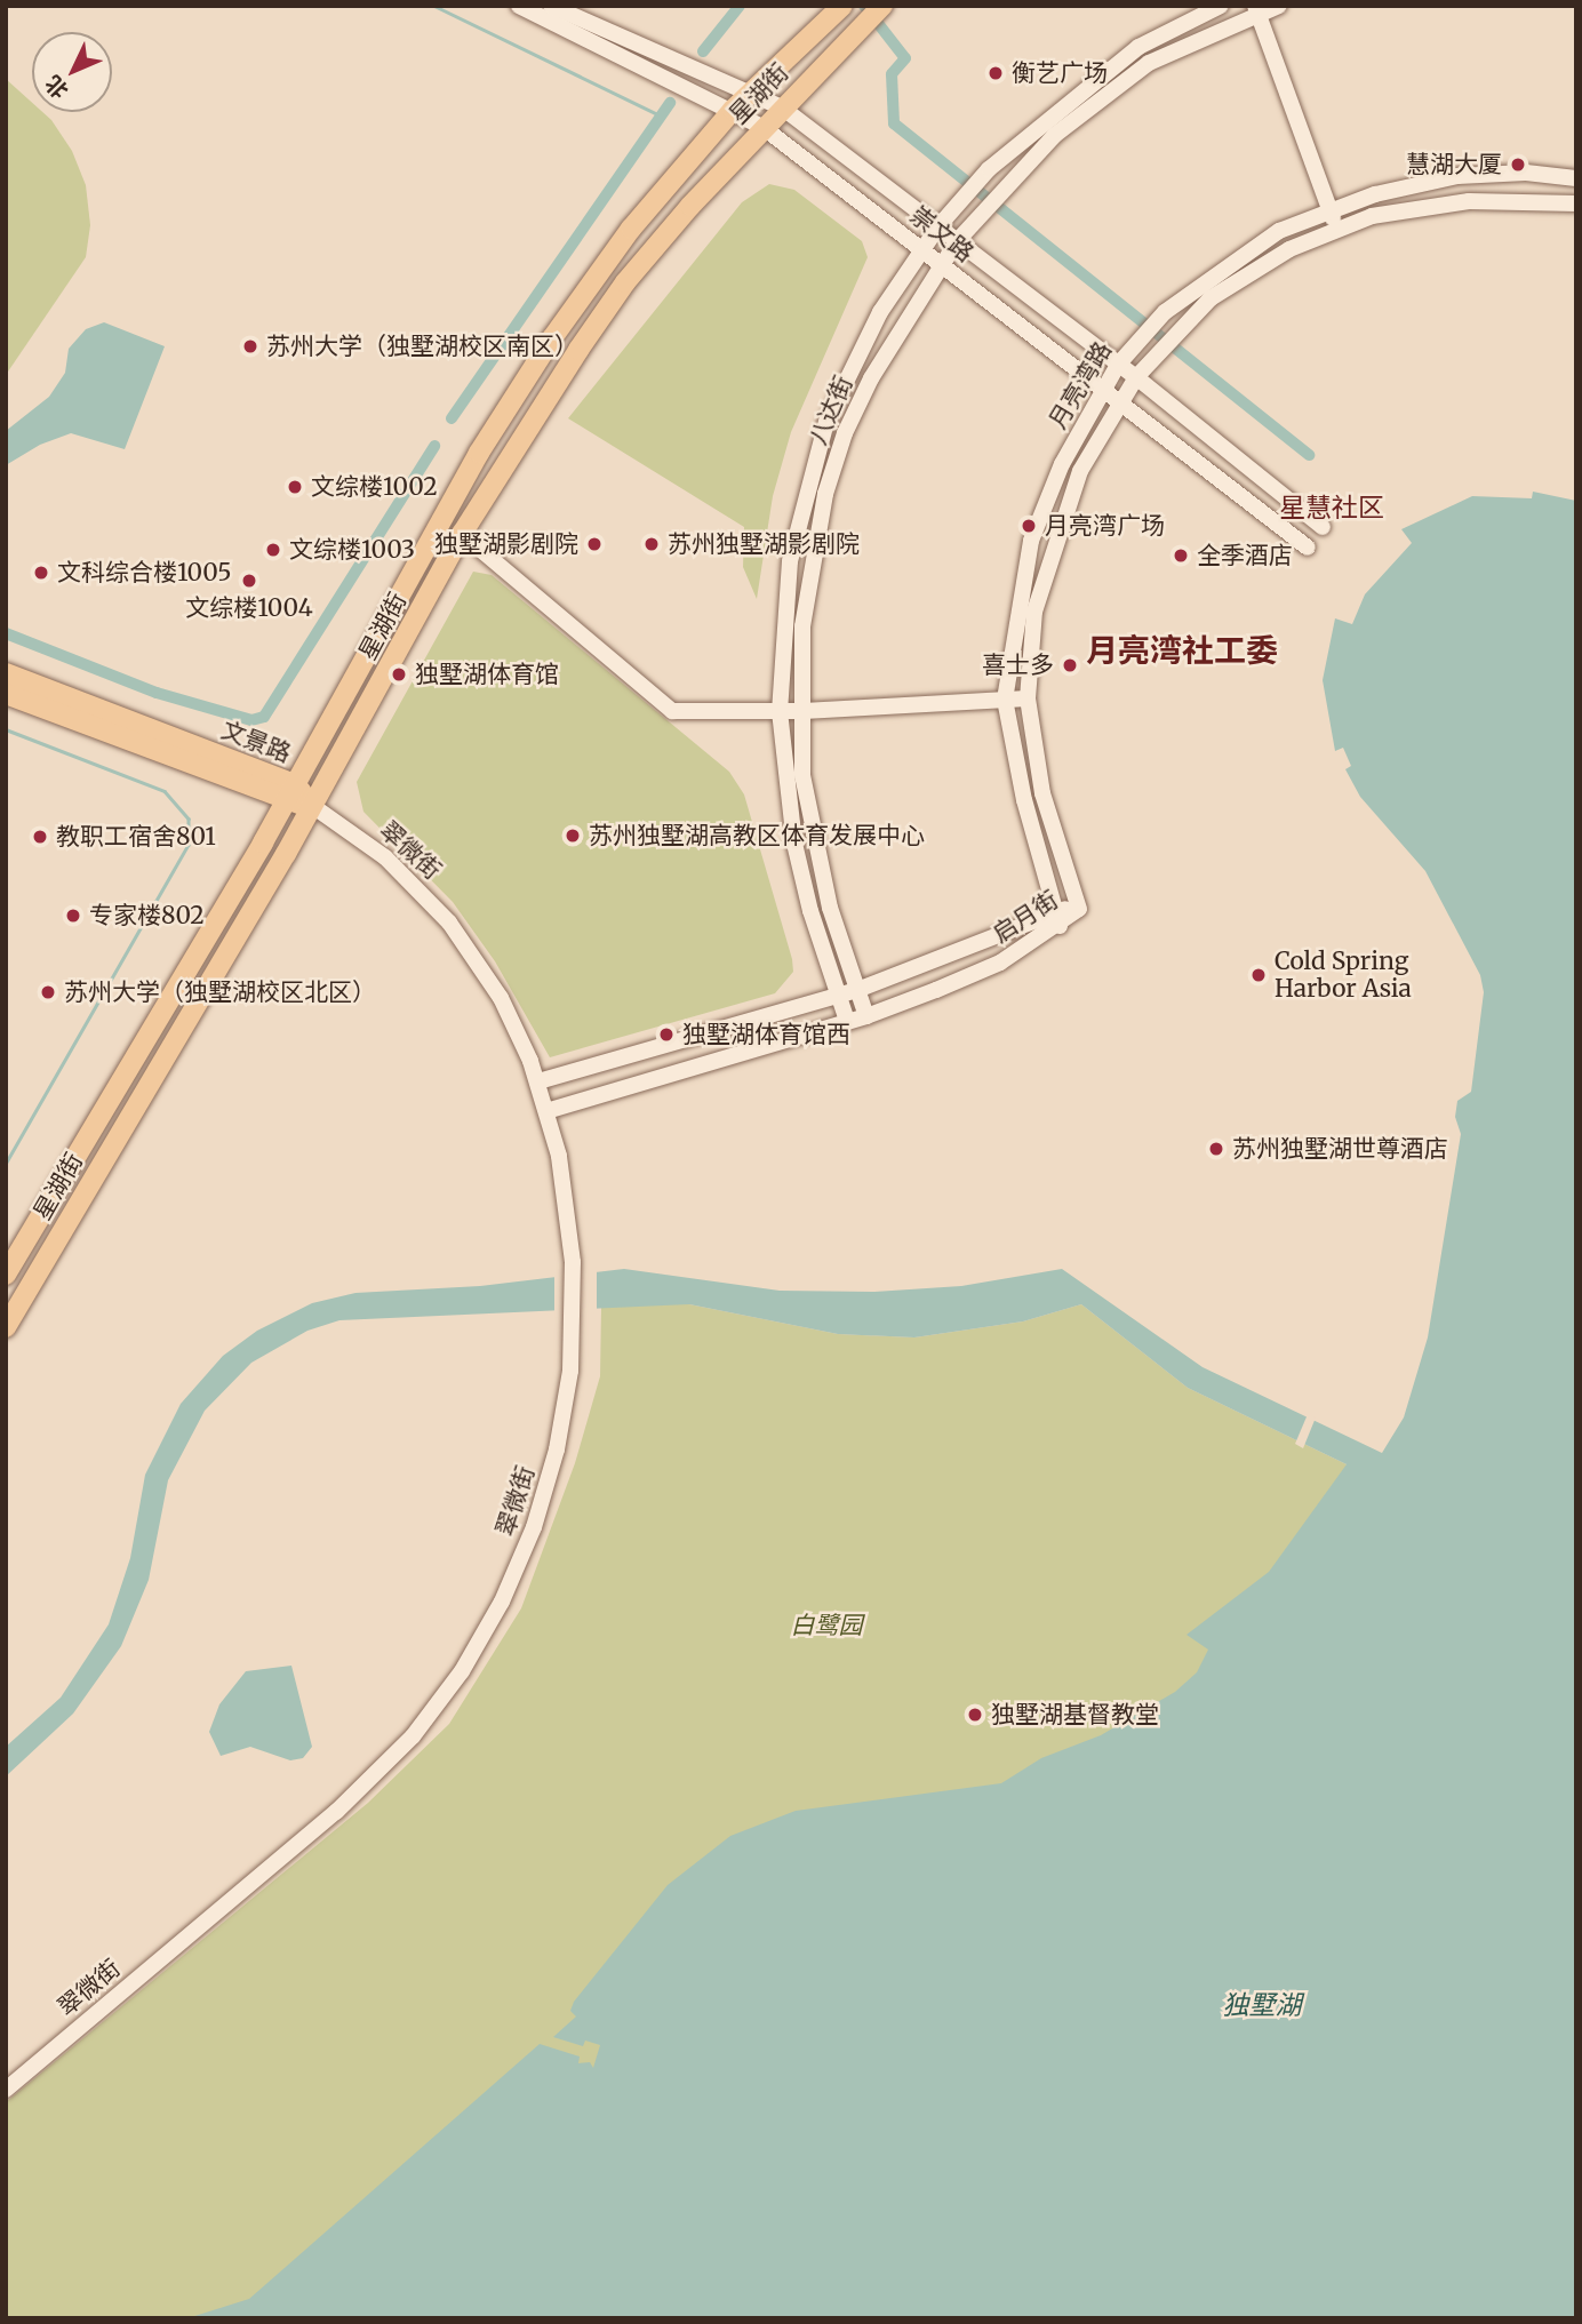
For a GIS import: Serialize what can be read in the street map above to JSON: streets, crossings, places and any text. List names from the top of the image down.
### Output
{
  "streets": {
    "main road": ["星湖街", "文景路"],
    "street": [
      "崇文路",
      "月亮湾路",
      "八达街",
      "翠微街",
      "启月街"
    ]
  },
  "crossings": [
    ["星湖街", "崇文路"],
    ["星湖街", "文景路"],
    ["星湖街", "翠微街"],
    ["崇文路", "月亮湾路"],
    ["崇文路", "八达街"],
    ["月亮湾路", "启月街"],
    ["八达街", "启月街"],
    ["文景路", "翠微街"],
    ["翠微街", "启月街"]
  ],
  "districts": ["星慧社区", "月亮湾社工委"],
  "water": ["独墅湖"],
  "parks": ["白鹭园"],
  "places": [
    "衡艺广场",
    "慧湖大厦",
    "苏州大学（独墅湖校区南区）",
    "文综楼1002",
    "月亮湾广场",
    "独墅湖影剧院",
    "苏州独墅湖影剧院",
    "文综楼1003",
    "全季酒店",
    "文科综合楼1005",
    "文综楼1004",
    "喜士多",
    "独墅湖体育馆",
    "苏州独墅湖高教区体育发展中心",
    "教职工宿舍801",
    "专家楼802",
    "Cold Spring Harbor Asia",
    "苏州大学（独墅湖校区北区）",
    "独墅湖体育馆西",
    "苏州独墅湖世尊酒店",
    "独墅湖基督教堂"
  ],
  "north": "bottom left"
}
